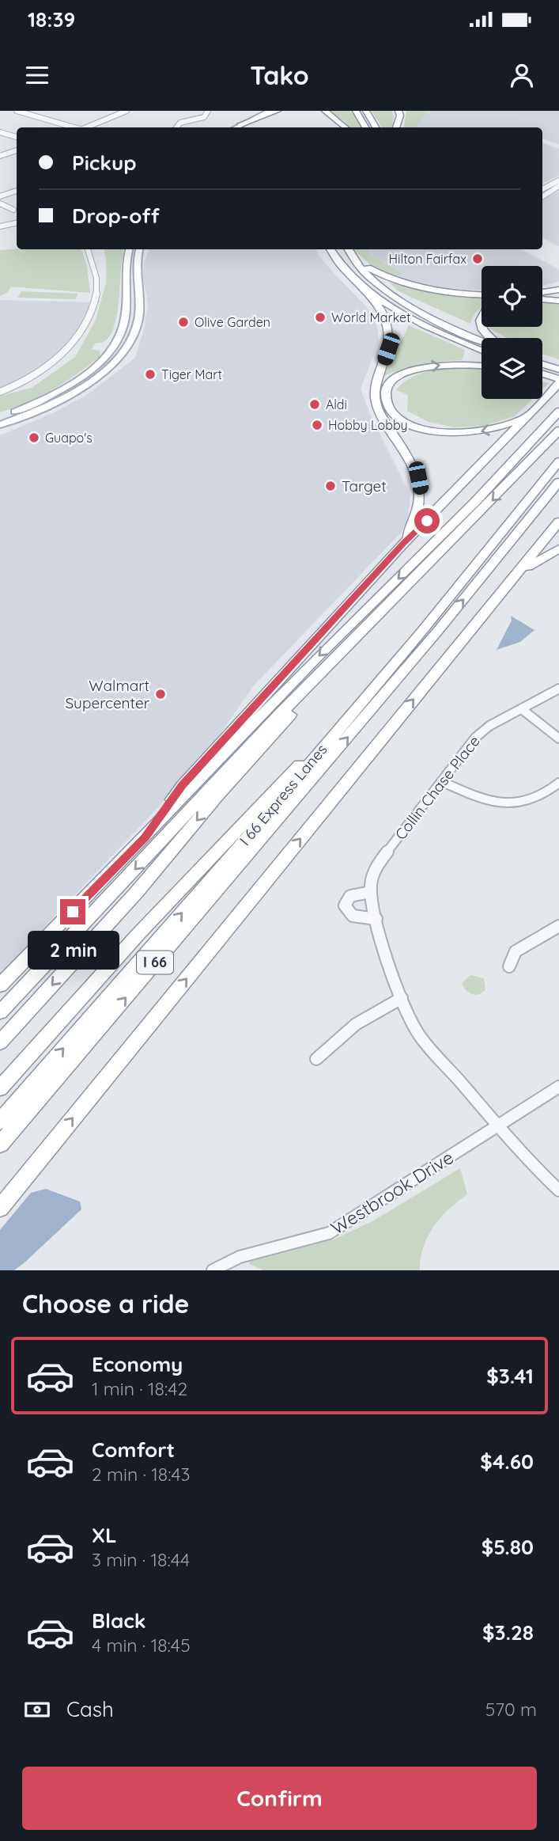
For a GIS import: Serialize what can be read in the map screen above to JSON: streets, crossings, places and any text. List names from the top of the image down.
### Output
{
  "streets": {
    "highway": ["I 66 Express Lanes", "I 66"],
    "street": ["Collin Chase Place", "Westbrook Drive"]
  },
  "crossings": [
    ["Collin Chase Place", "Westbrook Drive"]
  ],
  "places": [
    "Hilton Fairfax",
    "World Market",
    "Olive Garden",
    "Tiger Mart",
    "Aldi",
    "Hobby Lobby",
    "Guapo's",
    "Target",
    "Walmart Supercenter"
  ],
  "page": {
    "status": "18:39",
    "header": "Tako",
    "banner": ["Pickup", "Drop-off"],
    "bubble": "2 min",
    "heading": "Choose a ride",
    "list": [
      {
        "name": "Economy",
        "note": "1 min · 18:42",
        "value": "$3.41"
      },
      {
        "name": "Comfort",
        "note": "2 min · 18:43",
        "value": "$4.60"
      },
      {
        "name": "XL",
        "note": "3 min · 18:44",
        "value": "$5.80"
      },
      {
        "name": "Black",
        "note": "4 min · 18:45",
        "value": "$3.28"
      }
    ],
    "pay": ["Cash", "570 m"],
    "buttons": "Confirm"
  }
}
